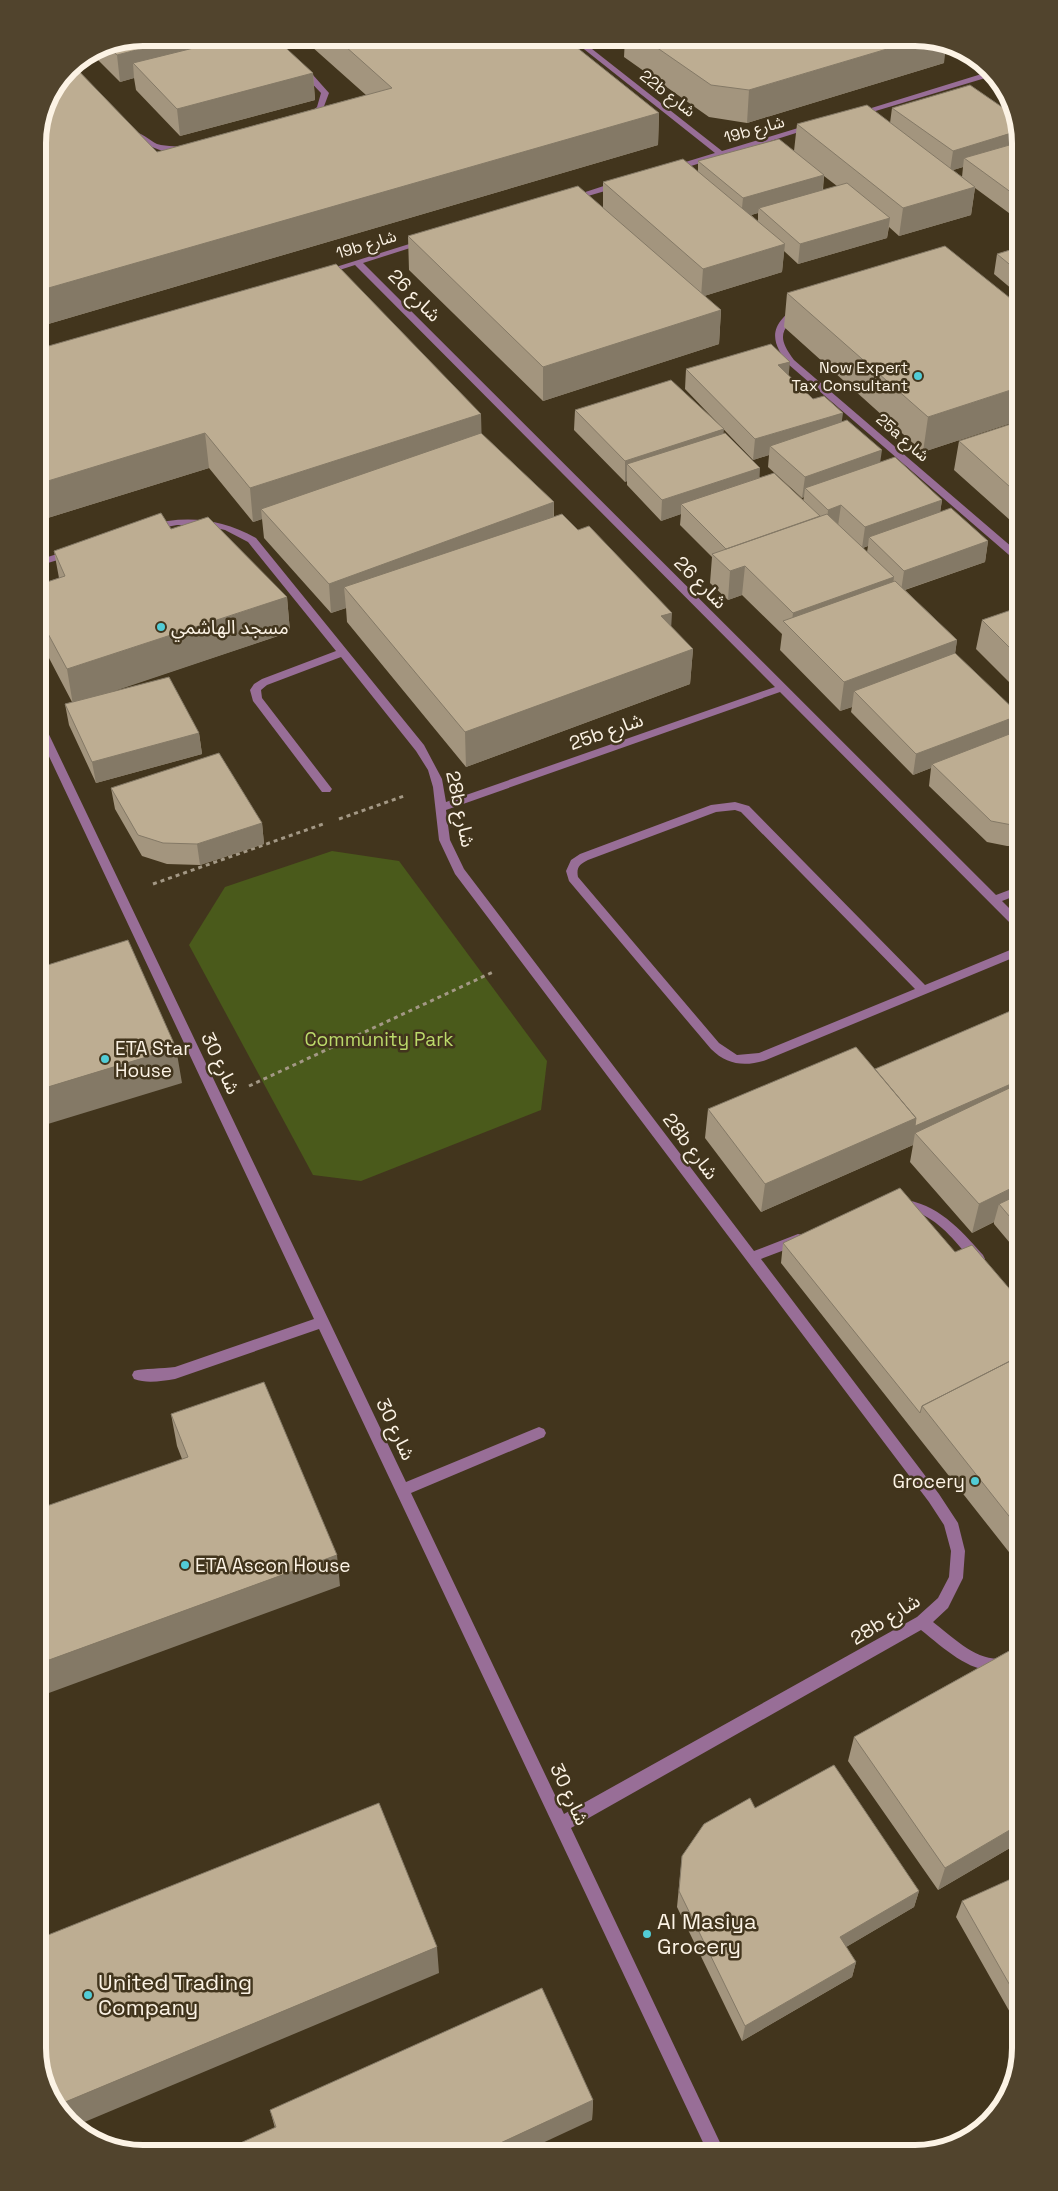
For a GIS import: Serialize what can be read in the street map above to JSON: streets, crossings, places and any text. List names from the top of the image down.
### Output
{
  "streets": {
    "street": [
      "22b شارع",
      "19b شارع",
      "شارع 26",
      "25a شارع",
      "25b شارع",
      "28b شارع",
      "شارع 30"
    ]
  },
  "crossings": [
    ["22b شارع", "19b شارع"],
    ["19b شارع", "شارع 26"],
    ["شارع 26", "25b شارع"],
    ["25b شارع", "28b شارع"],
    ["28b شارع", "شارع 30"]
  ],
  "parks": ["Community Park"],
  "places": [
    "Now Expert Tax Consultant",
    "مسجد الهاشمي",
    "ETA Star House",
    "Grocery",
    "ETA Ascon House",
    "Al Masiya Grocery",
    "United Trading Company"
  ]
}
